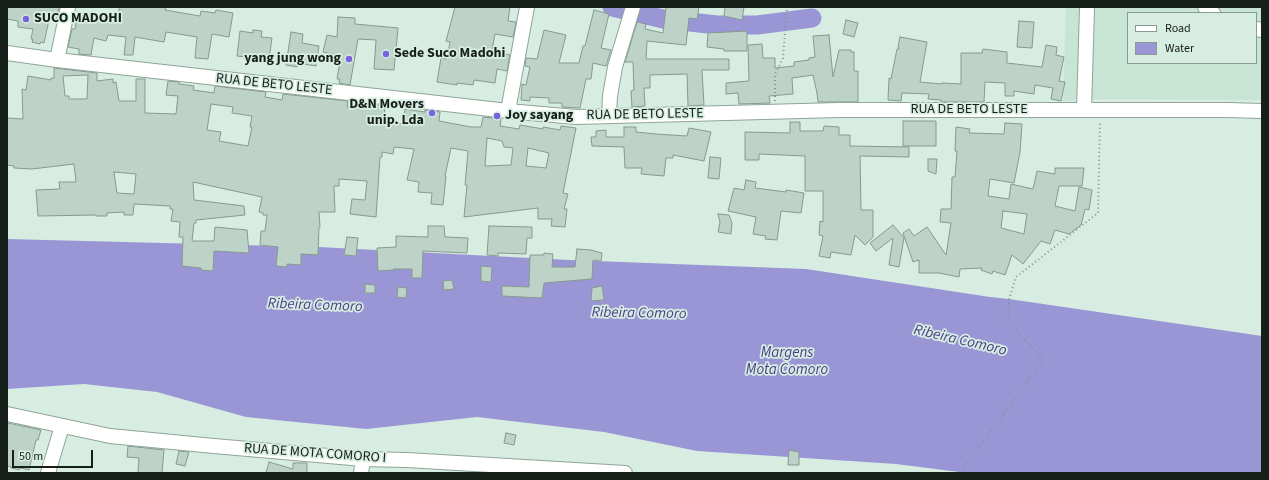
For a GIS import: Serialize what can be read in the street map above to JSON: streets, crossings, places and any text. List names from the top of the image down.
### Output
{
  "streets": {
    "street": ["RUA DE BETO LESTE", "RUA DE MOTA COMORO I"]
  },
  "water": ["Ribeira Comoro", "Margens Mota Comoro"],
  "places": [
    "SUCO MADOHI",
    "Sede Suco Madohi",
    "yang jung wong",
    "D&N Movers unip. Lda",
    "Joy sayang"
  ],
  "legend": ["Road", "Water"],
  "scale_bar": "50 m"
}
